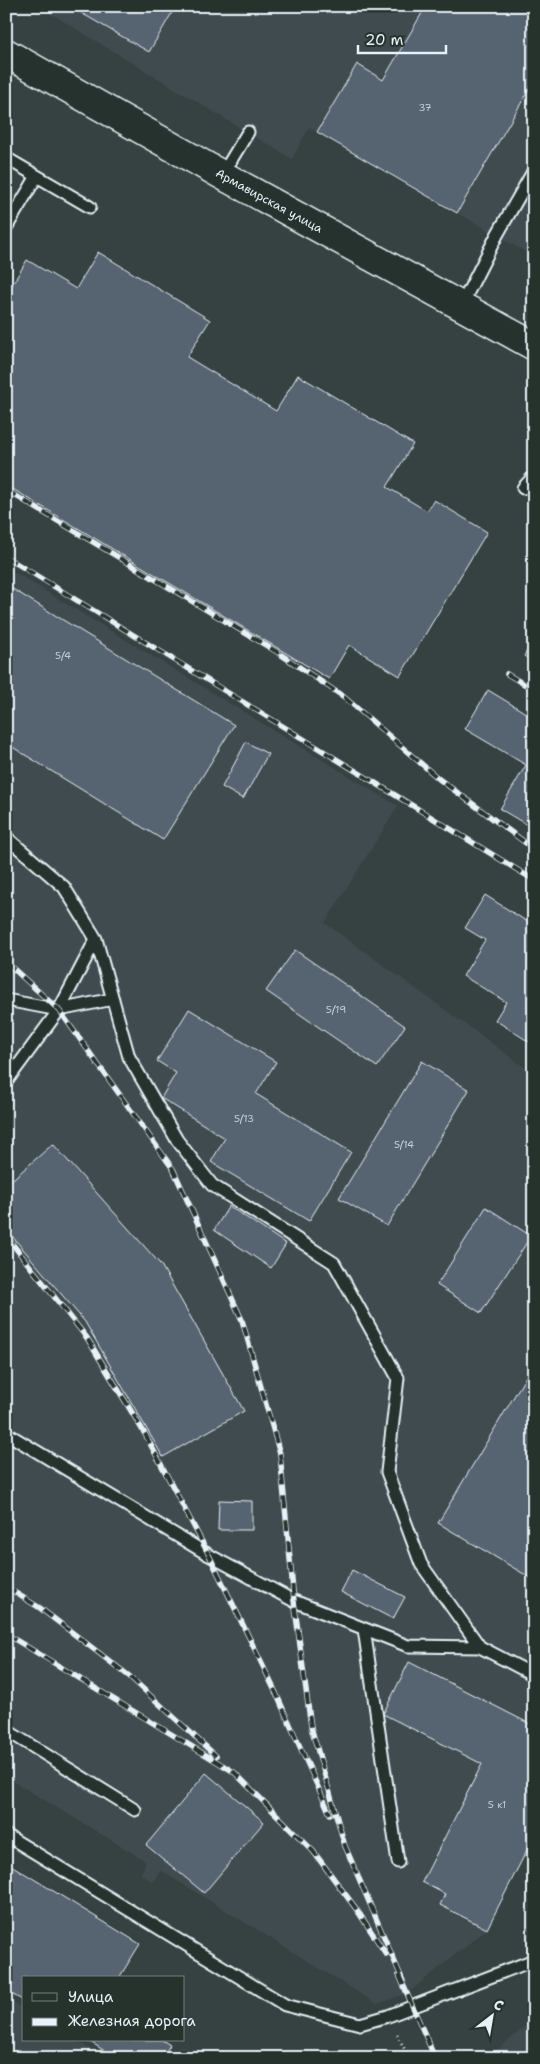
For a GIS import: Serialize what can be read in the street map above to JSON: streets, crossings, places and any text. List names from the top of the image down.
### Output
{
  "streets": {
    "main road": ["Армавирская улица"]
  },
  "house_numbers": [
    "37",
    "5/4",
    "5/19",
    "5/13",
    "5/14",
    "5 к1"
  ],
  "legend": ["Улица", "Железная дорога"],
  "scale_bar": "20 m",
  "north": "top right"
}
